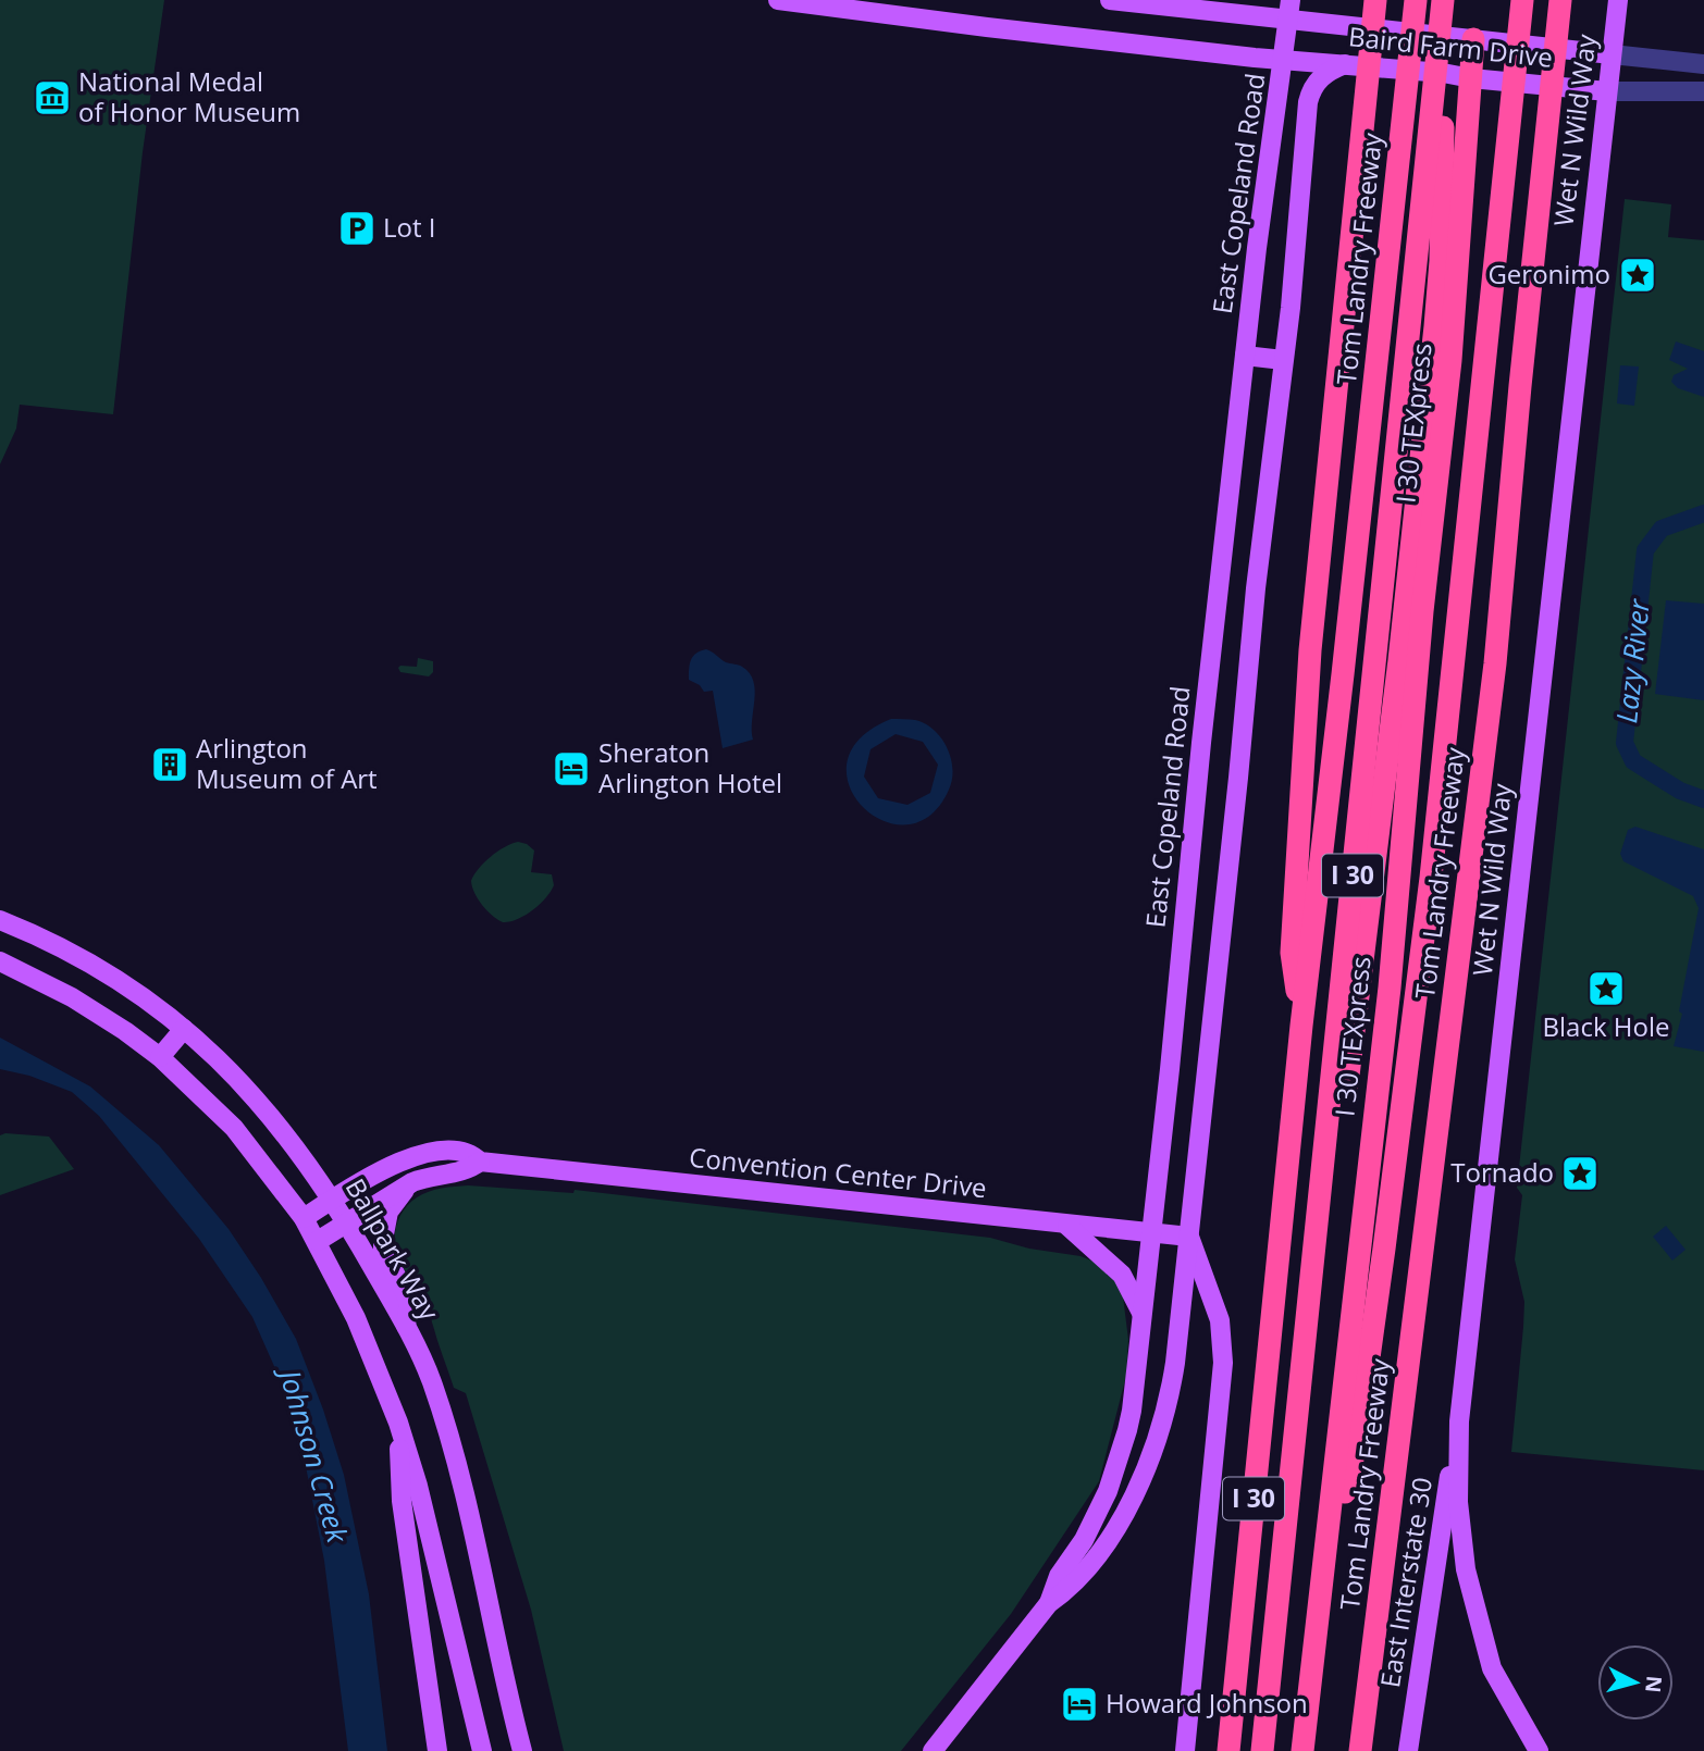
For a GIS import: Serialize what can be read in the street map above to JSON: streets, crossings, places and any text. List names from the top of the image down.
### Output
{
  "streets": {
    "highway": ["Tom Landry Freeway", "I 30 TEXpress", "I 30"],
    "main road": [
      "Baird Farm Drive",
      "Wet N Wild Way",
      "East Copeland Road",
      "Convention Center Drive",
      "Ballpark Way",
      "East Interstate 30"
    ]
  },
  "crossings": [
    ["Baird Farm Drive", "Wet N Wild Way"],
    ["Baird Farm Drive", "East Copeland Road"],
    ["Wet N Wild Way", "East Interstate 30"],
    ["East Copeland Road", "Convention Center Drive"],
    ["Convention Center Drive", "Ballpark Way"]
  ],
  "water": ["Lazy River", "Johnson Creek"],
  "places": {
    "museum": ["National Medal of Honor Museum"],
    "parking": ["Lot I"],
    "place": ["Geronimo", "Black Hole", "Tornado"],
    "building": ["Arlington Museum of Art"],
    "hotel": ["Sheraton Arlington Hotel", "Howard Johnson"]
  },
  "north": "right"
}
